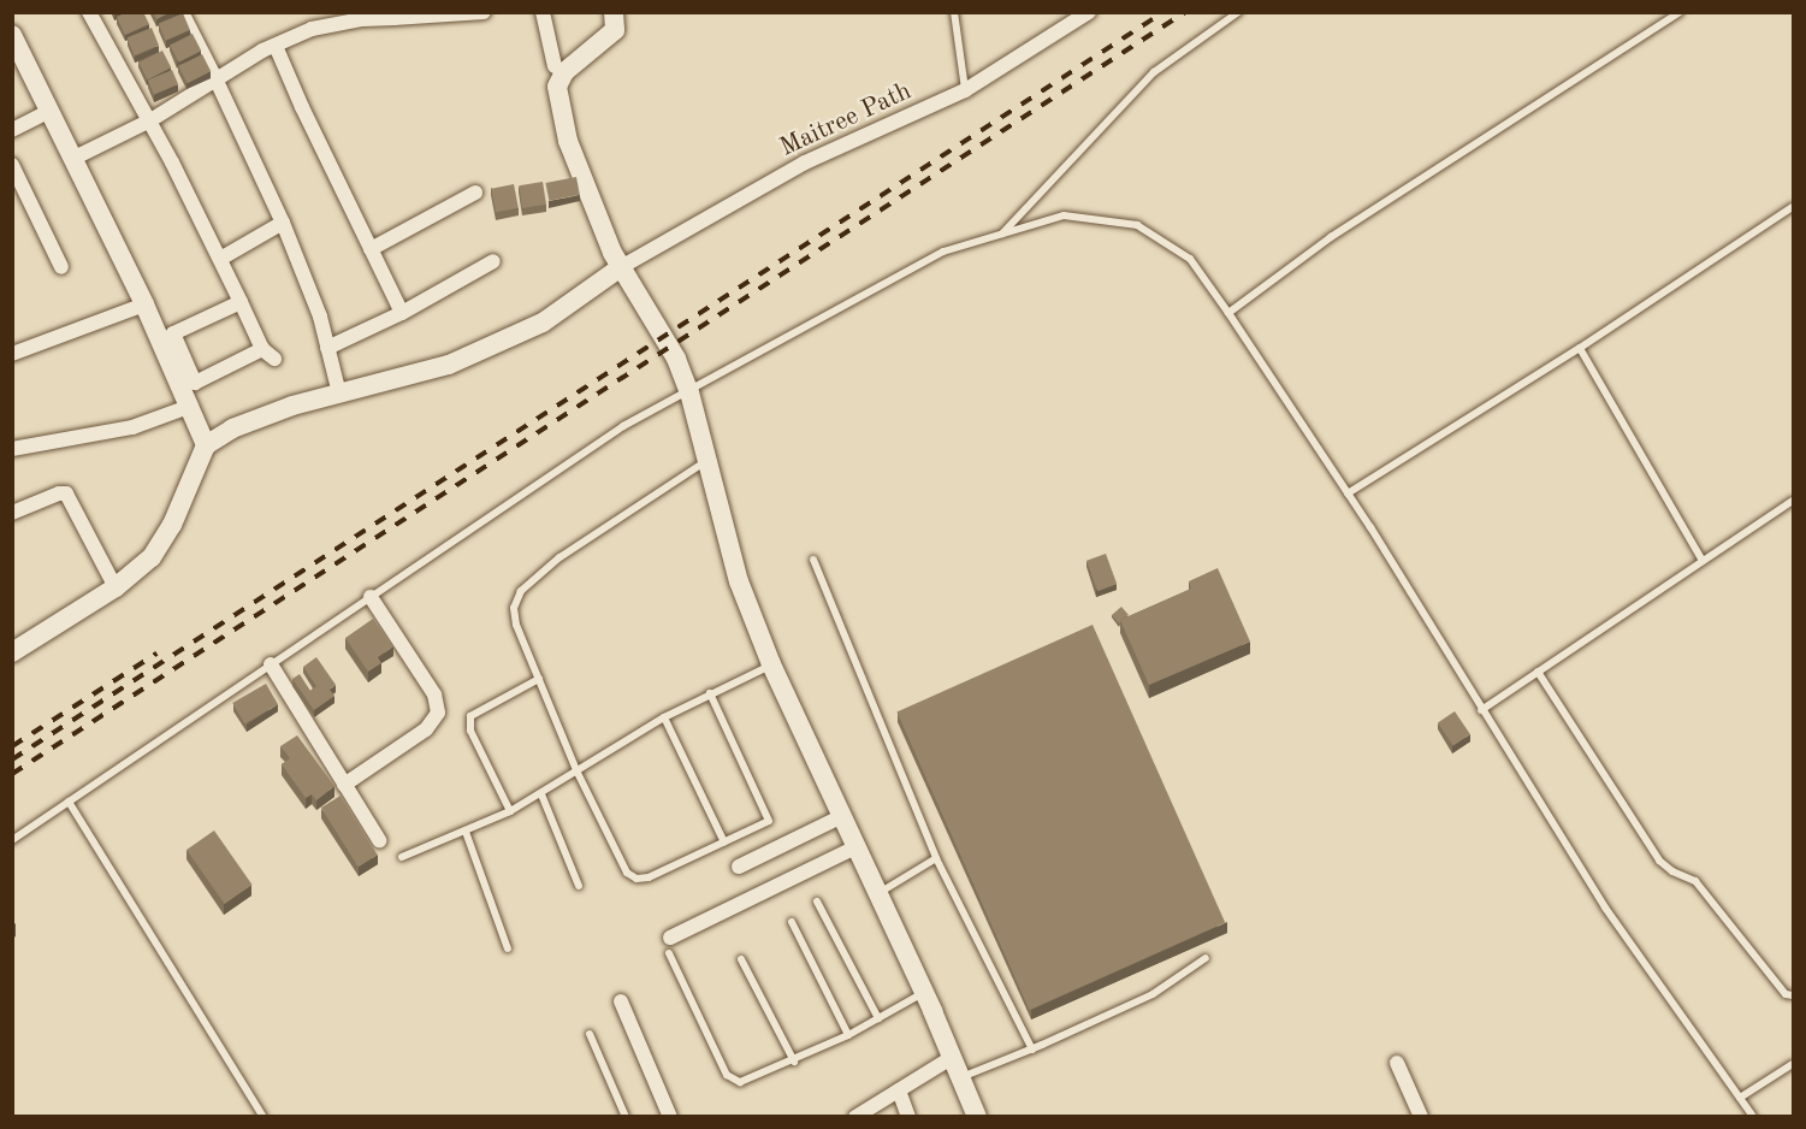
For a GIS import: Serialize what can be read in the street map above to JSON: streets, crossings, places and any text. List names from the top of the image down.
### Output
{
  "streets": {
    "street": ["Maitree Path"]
  }
}
